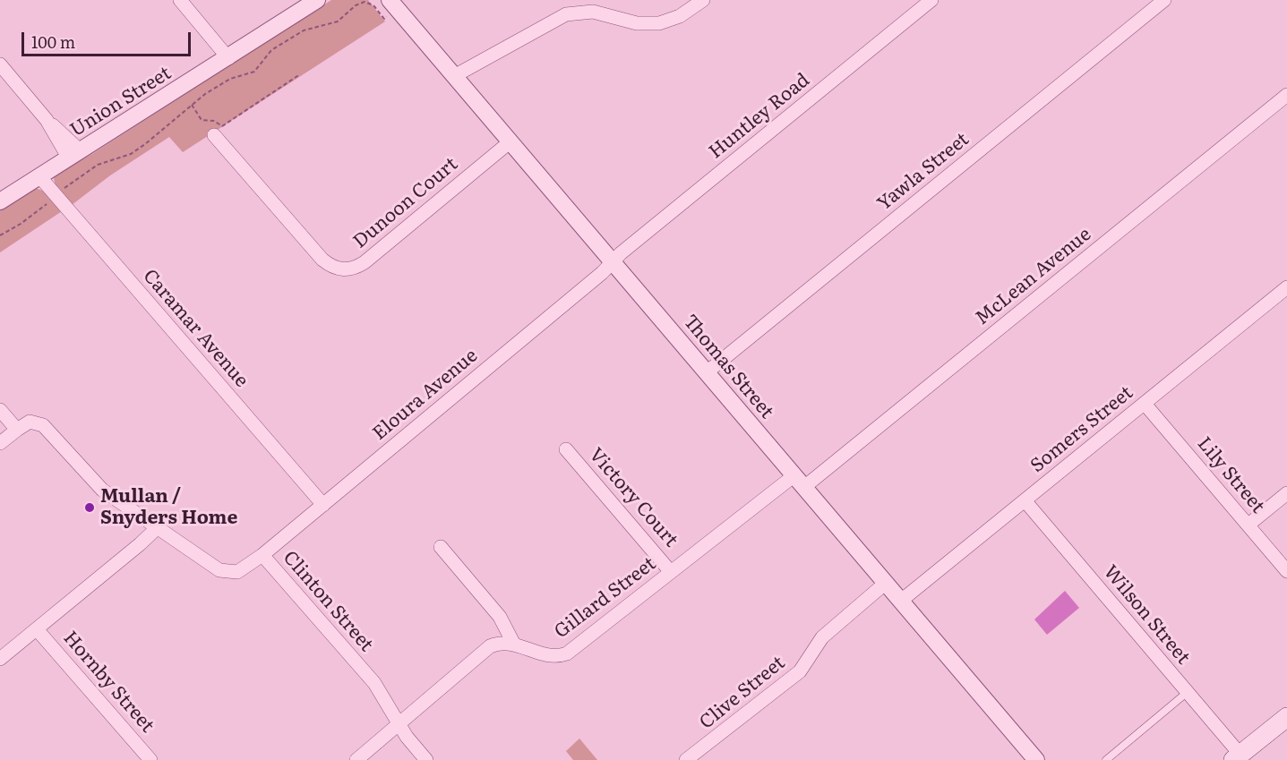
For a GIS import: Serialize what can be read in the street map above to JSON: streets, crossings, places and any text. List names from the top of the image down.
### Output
{
  "streets": {
    "street": [
      "Union Street",
      "Huntley Road",
      "Yawla Street",
      "Dunoon Court",
      "McLean Avenue",
      "Caramar Avenue",
      "Thomas Street",
      "Eloura Avenue",
      "Somers Street",
      "Lily Street",
      "Victory Court",
      "Gillard Street",
      "Clinton Street",
      "Wilson Street",
      "Hornby Street",
      "Clive Street"
    ]
  },
  "crossings": [
    ["Union Street", "Caramar Avenue"],
    ["Huntley Road", "Thomas Street"],
    ["Huntley Road", "Eloura Avenue"],
    ["Yawla Street", "Thomas Street"],
    ["Dunoon Court", "Thomas Street"],
    ["McLean Avenue", "Thomas Street"],
    ["McLean Avenue", "Gillard Street"],
    ["Caramar Avenue", "Eloura Avenue"],
    ["Thomas Street", "Eloura Avenue"],
    ["Thomas Street", "Somers Street"],
    ["Thomas Street", "Gillard Street"],
    ["Thomas Street", "Clive Street"],
    ["Eloura Avenue", "Clinton Street"],
    ["Somers Street", "Lily Street"],
    ["Somers Street", "Wilson Street"],
    ["Victory Court", "Gillard Street"]
  ],
  "places": ["Mullan / Snyders Home"],
  "scale_bar": "100 m"
}
